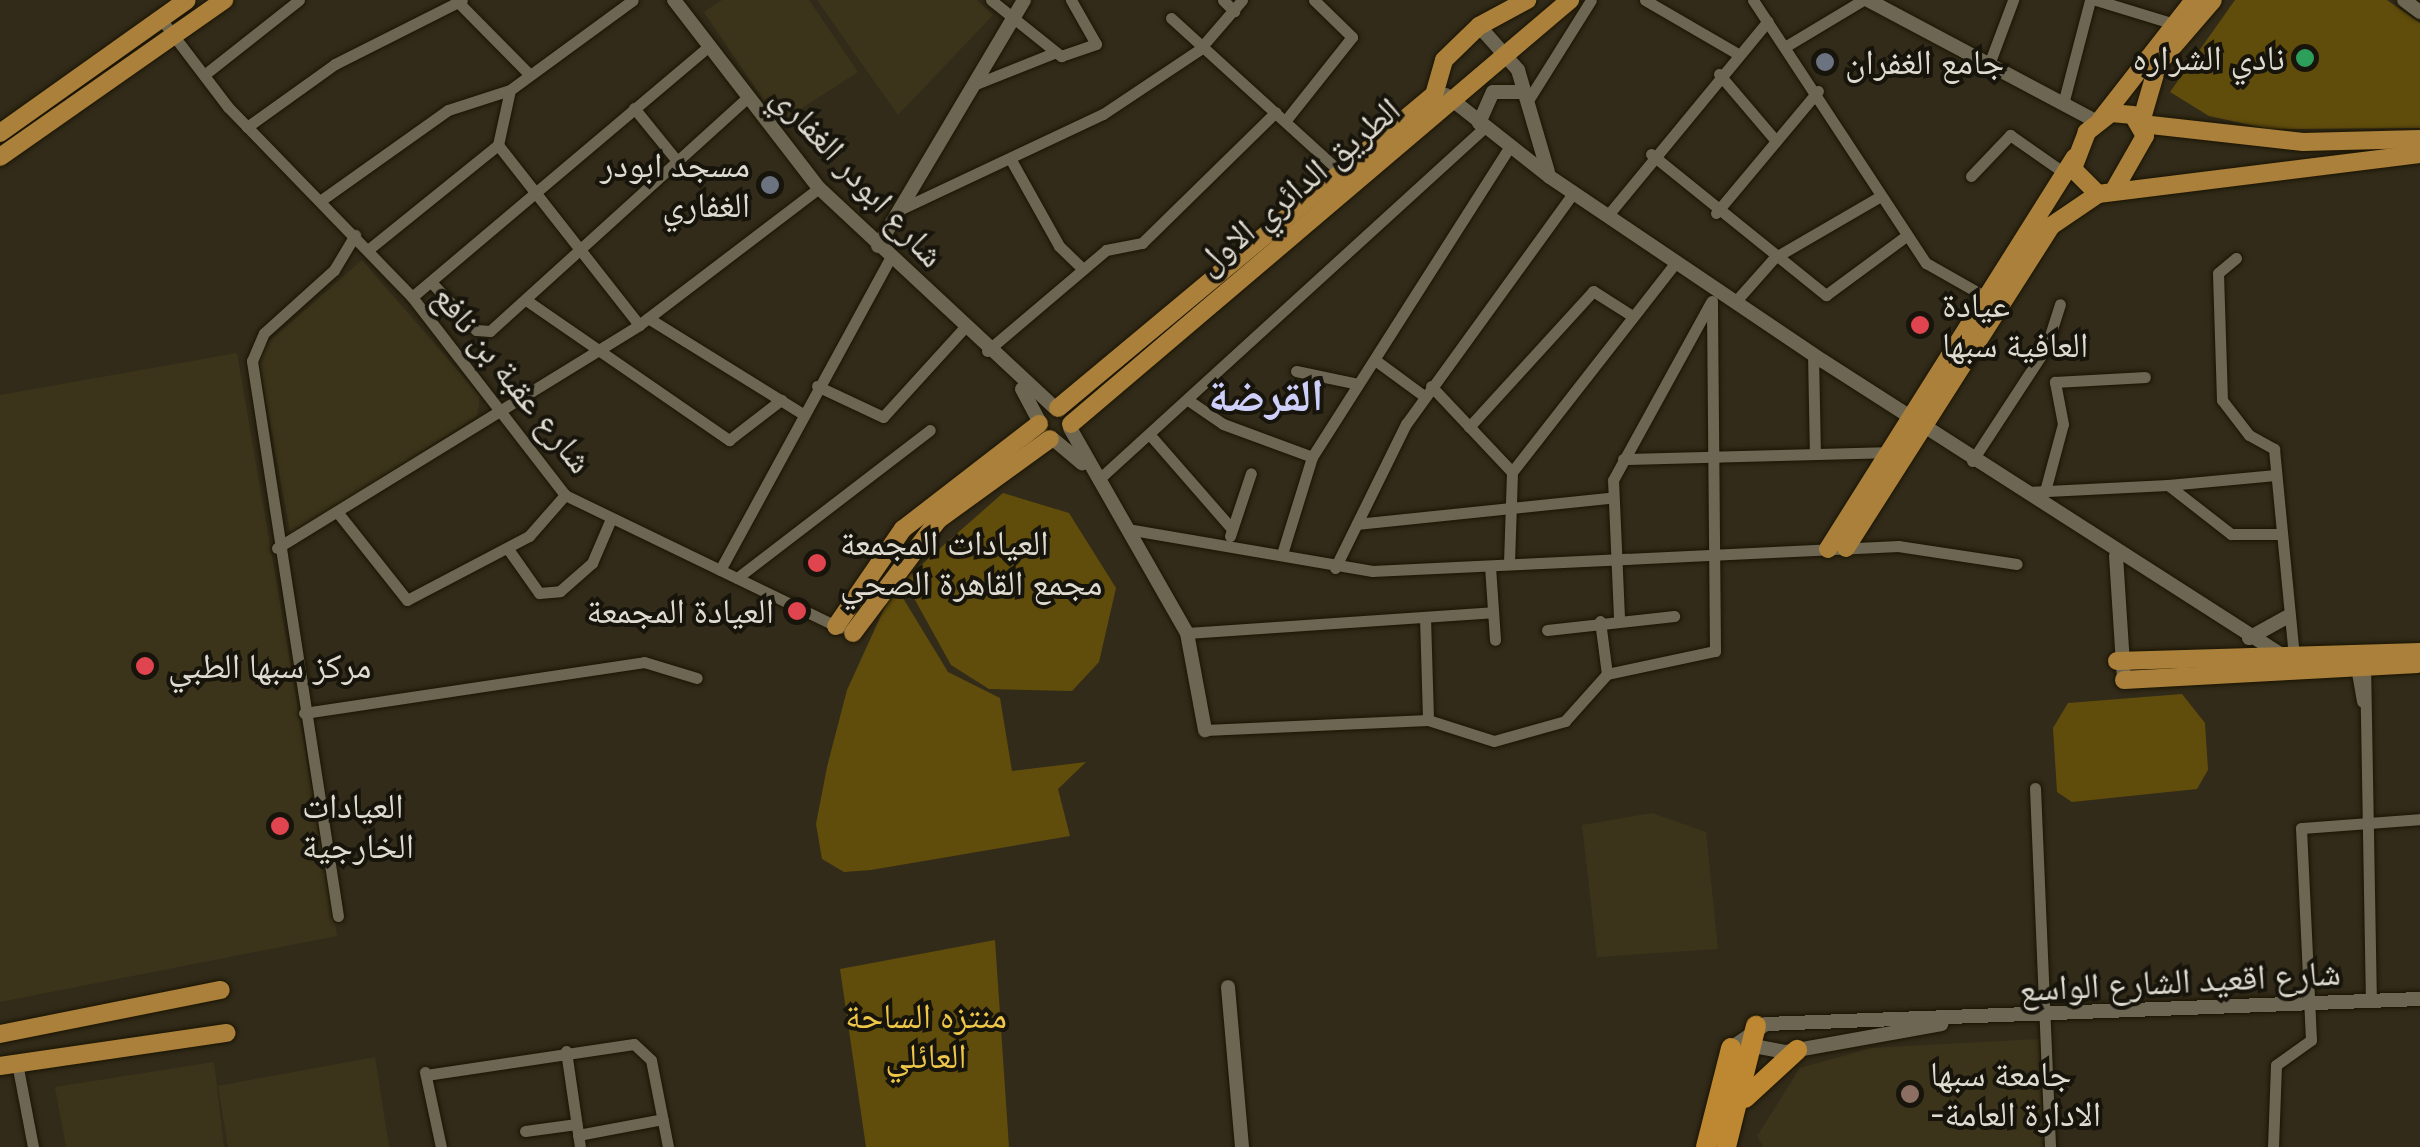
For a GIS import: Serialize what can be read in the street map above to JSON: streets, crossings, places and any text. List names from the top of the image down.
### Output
{
  "streets": {
    "main road": ["الطريق الدائري الاول"],
    "street": ["شارع ابودر الغفاري", "شارع عقبة بن نافع", "شارع اقعيد الشارع الواسع"]
  },
  "crossings": [
    ["شارع ابودر الغفاري", "الطريق الدائري الاول"]
  ],
  "districts": ["القرضة"],
  "parks": ["منتزه الساحة العائلي"],
  "places": [
    "نادي الشراره",
    "جامع الغفران",
    "مسجد ابودر الغفاري",
    "عيادة العافية سبها",
    "العيادات المجمعة مجمع القاهرة الصحي",
    "العيادة المجمعة",
    "مركز سبها الطبي",
    "العيادات الخارجية",
    "جامعة سبها -الادارة العامة"
  ]
}
